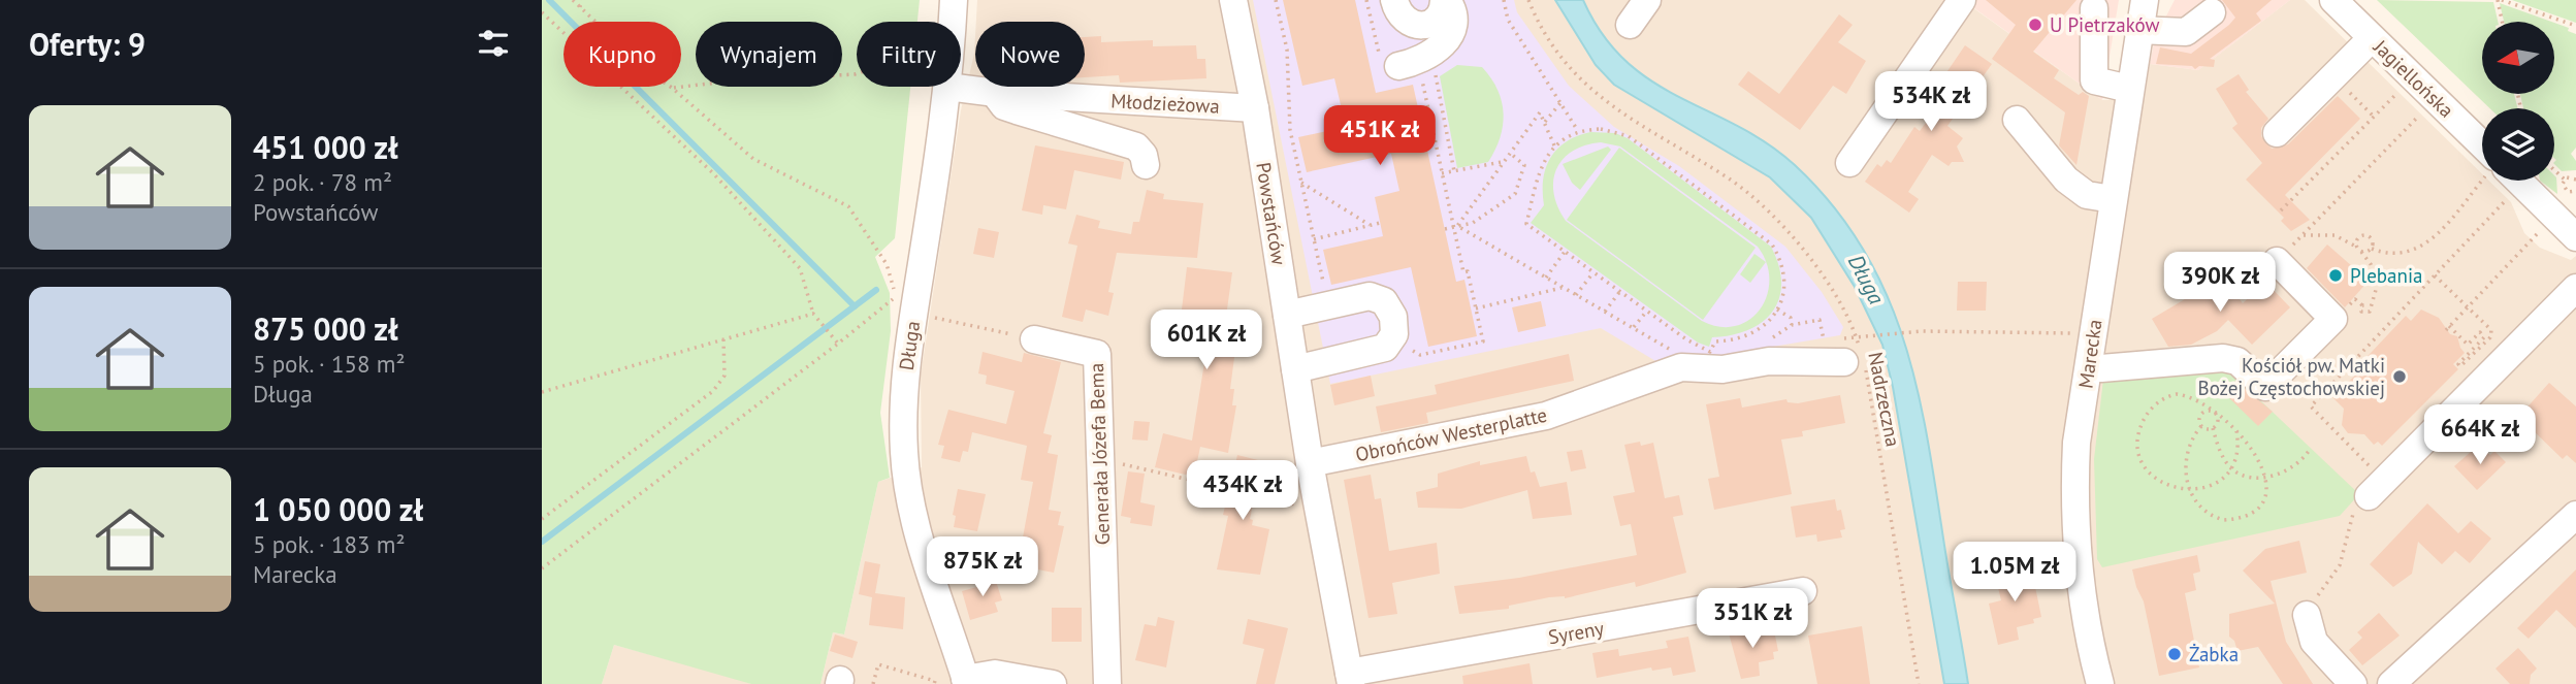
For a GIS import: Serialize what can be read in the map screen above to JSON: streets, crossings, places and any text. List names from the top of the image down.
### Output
{
  "streets": {
    "street": [
      "Jagiellońska",
      "Młodzieżowa",
      "Powstańców",
      "Długa",
      "Marecka",
      "Obrońców Westerplatte",
      "Generała Józefa Bema",
      "Syreny"
    ],
    "path": ["Nadrzeczna"]
  },
  "crossings": [
    ["Młodzieżowa", "Powstańców"],
    ["Młodzieżowa", "Długa"],
    ["Powstańców", "Obrońców Westerplatte"],
    ["Powstańców", "Syreny"],
    ["Nadrzeczna", "Obrońców Westerplatte"]
  ],
  "water": ["Długa"],
  "places": [
    "U Pietrzaków",
    "Plebania",
    "Kościół pw. Matki Bożej Częstochowskiej",
    "Żabka"
  ],
  "north": "left",
  "page": {
    "heading": "Oferty: 9",
    "chip": [
      "Kupno",
      "Wynajem",
      "Filtry",
      "Nowe"
    ],
    "price": [
      "534K zł",
      "451K zł",
      "390K zł",
      "601K zł",
      "664K zł",
      "434K zł",
      "875K zł",
      "1.05M zł",
      "351K zł"
    ],
    "list": [
      {
        "name": "451 000 zł",
        "note": "2 pok. · 78 m² · Powstańców"
      },
      {
        "name": "875 000 zł",
        "note": "5 pok. · 158 m² · Długa"
      },
      {
        "name": "1 050 000 zł",
        "note": "5 pok. · 183 m² · Marecka"
      }
    ]
  }
}
